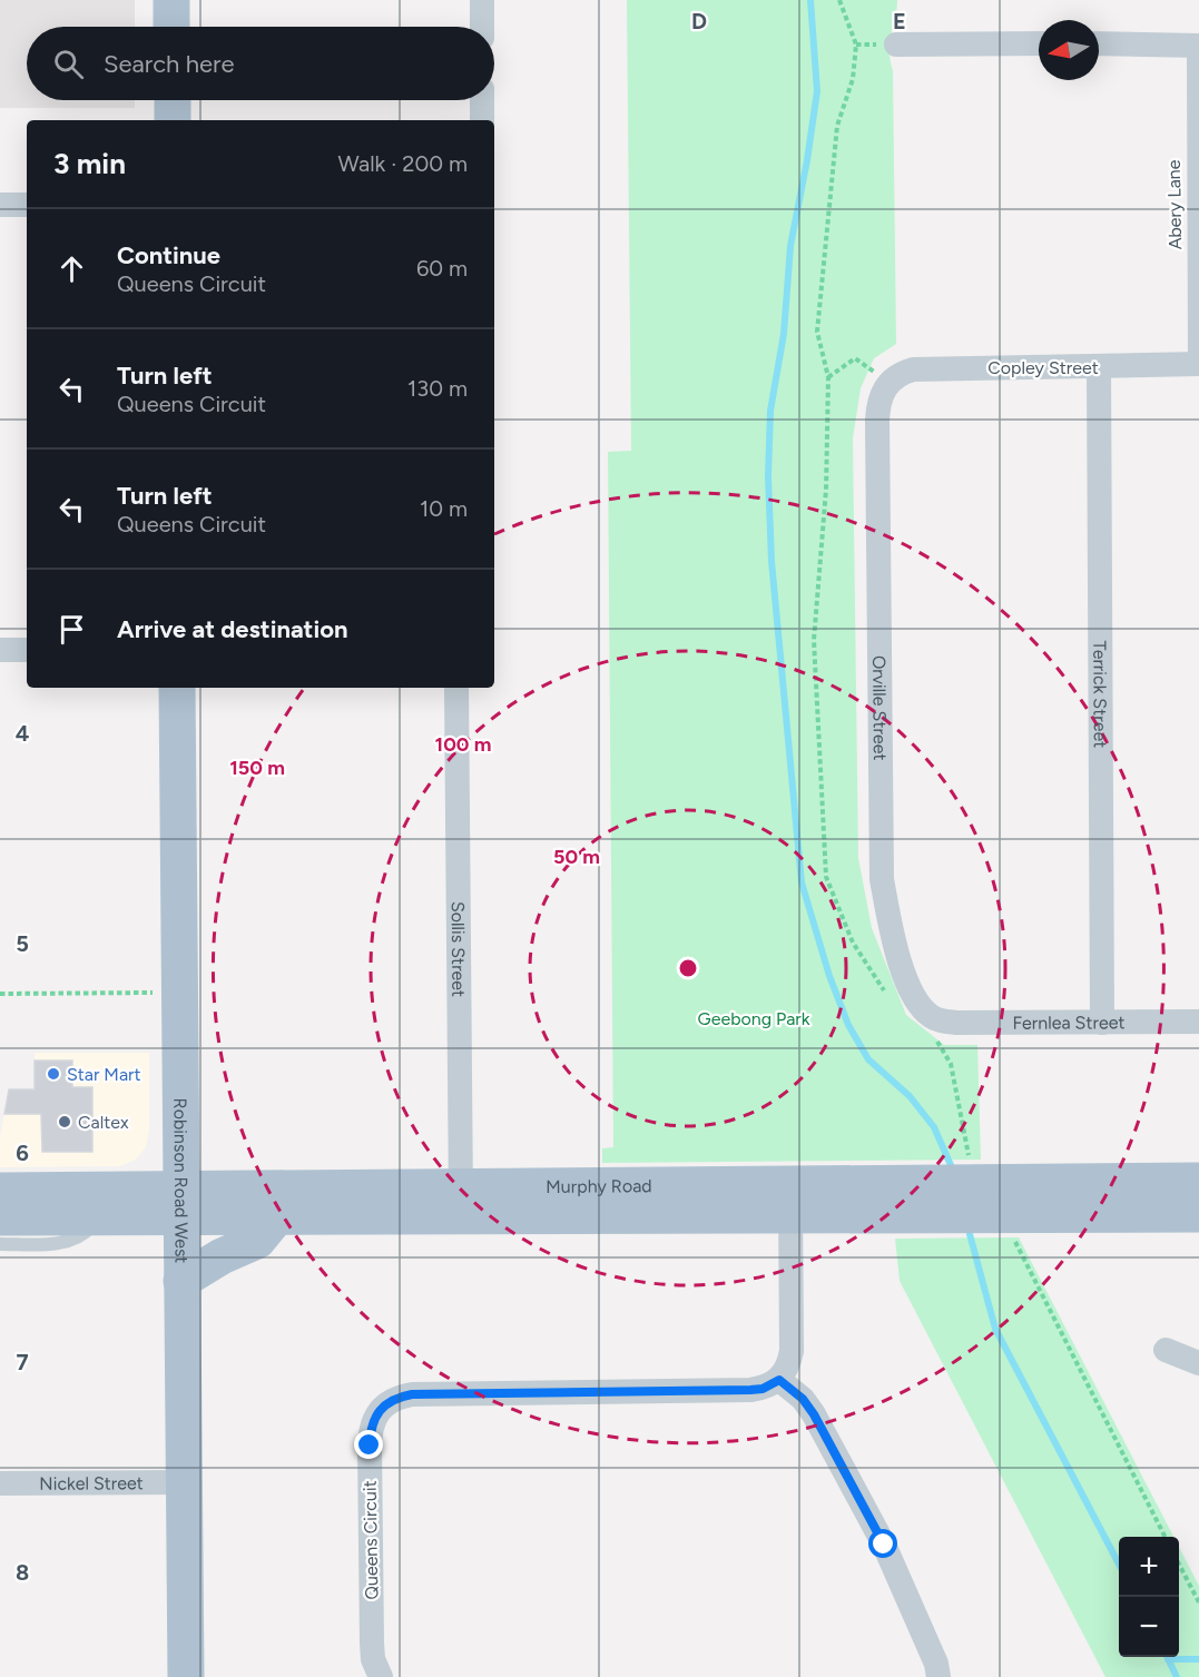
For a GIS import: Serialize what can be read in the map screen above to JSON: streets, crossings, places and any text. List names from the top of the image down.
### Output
{
  "streets": {
    "main road": ["Robinson Road West", "Murphy Road"],
    "street": [
      "Copley Street",
      "Terrick Street",
      "Orville Street",
      "Sollis Street",
      "Fernlea Street",
      "Nickel Street",
      "Queens Circuit"
    ],
    "lane": ["Abery Lane"]
  },
  "crossings": [
    ["Abery Lane", "Copley Street"],
    ["Copley Street", "Terrick Street"],
    ["Copley Street", "Orville Street"],
    ["Terrick Street", "Fernlea Street"],
    ["Orville Street", "Fernlea Street"],
    ["Sollis Street", "Murphy Road"],
    ["Robinson Road West", "Murphy Road"],
    ["Robinson Road West", "Nickel Street"]
  ],
  "parks": ["Geebong Park"],
  "places": ["Star Mart", "Caltex"],
  "north": "left",
  "page": {
    "search": "Search here",
    "heading": ["3 min", "Walk · 200 m"],
    "list": [
      ["Continue", "Queens Circuit", "60 m"],
      ["Turn left", "Queens Circuit", "130 m"],
      ["Turn left", "Queens Circuit", "10 m"],
      "Arrive at destination"
    ],
    "map_buttons": ["+", "−"]
  },
  "grid": {
    "columns": ["D", "E"],
    "rows": [
      "4",
      "5",
      "6",
      "7",
      "8"
    ]
  },
  "rings": ["100 m", "150 m", "50 m"]
}
